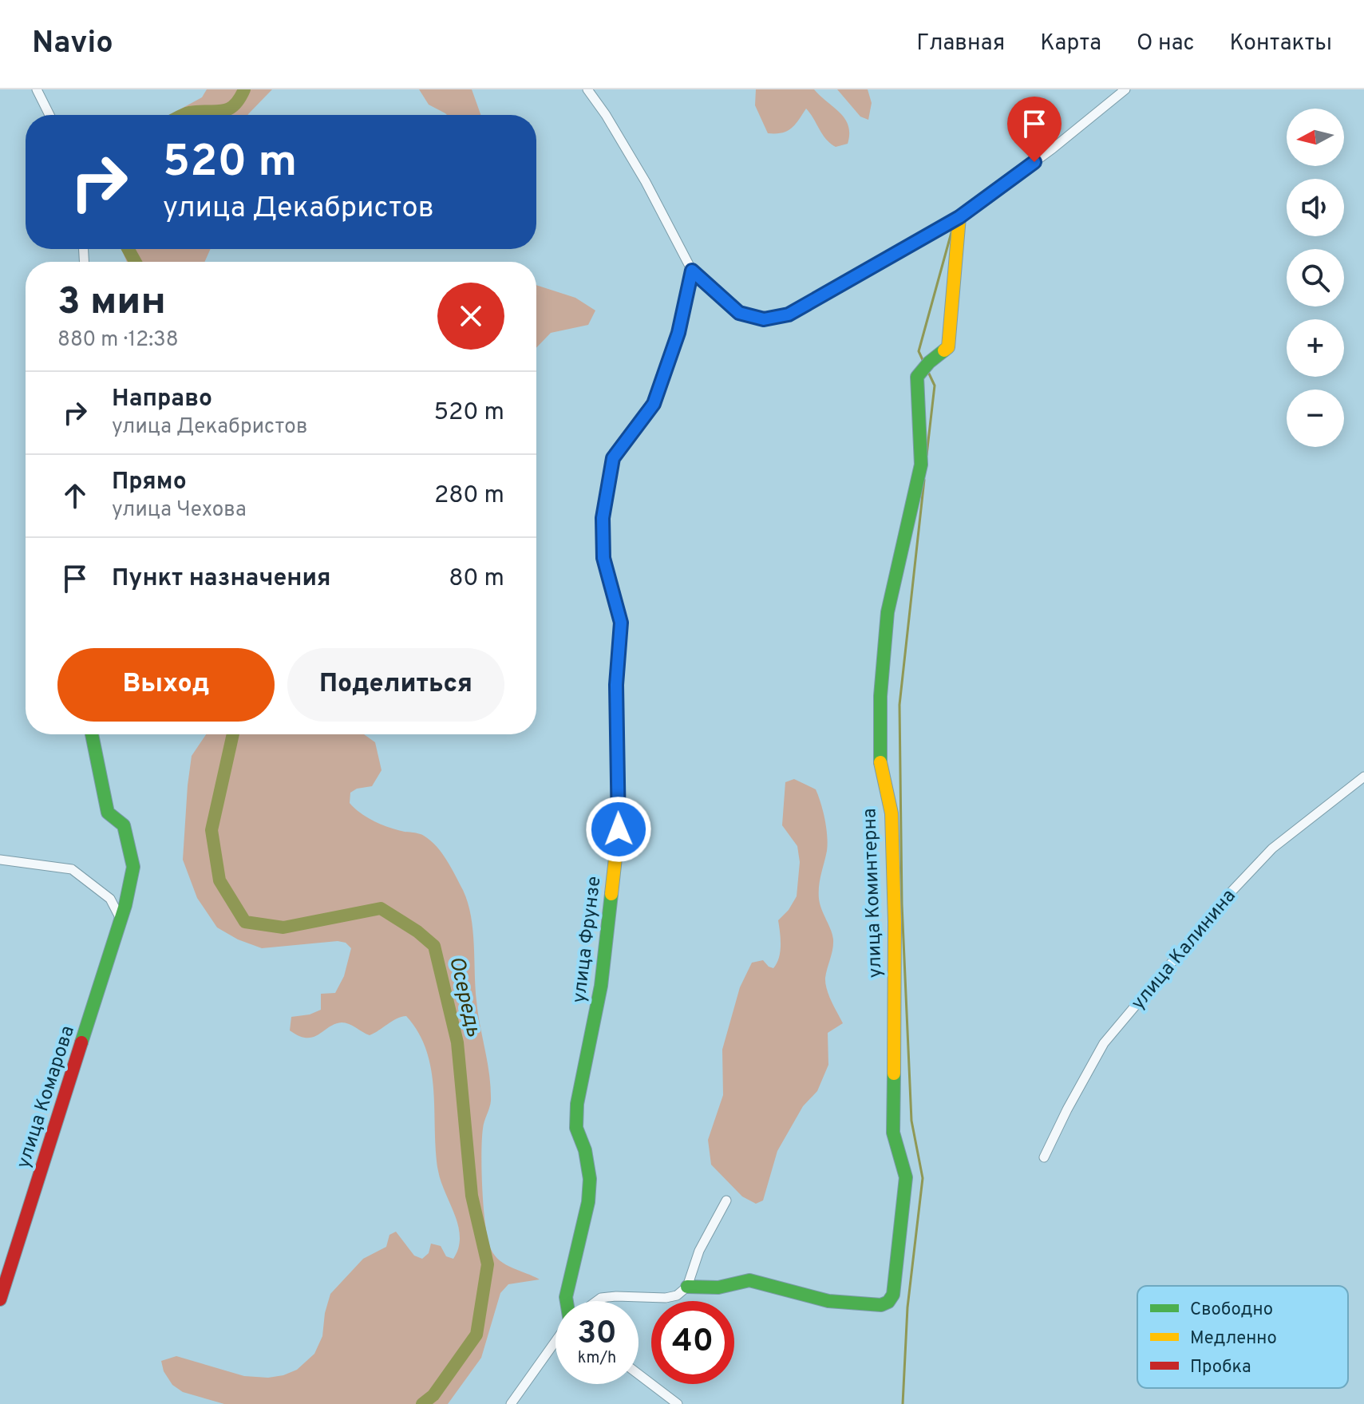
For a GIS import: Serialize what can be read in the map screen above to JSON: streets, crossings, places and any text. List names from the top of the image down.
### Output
{
  "streets": {
    "street": [
      "улица Коминтерна",
      "улица Фрунзе",
      "улица Калинина",
      "улица Комарова"
    ]
  },
  "water": ["Осередь"],
  "legend": ["Свободно", "Медленно", "Пробка"],
  "north": "left",
  "page": {
    "header": "Navio",
    "nav": [
      "Главная",
      "Карта",
      "О нас",
      "Контакты"
    ],
    "map_buttons": ["+", "−"],
    "turn": ["520 m", "улица Декабристов"],
    "heading": ["3 мин", "880 m · 12:38"],
    "list": [
      {
        "name": "Направо",
        "note": "улица Декабристов",
        "value": "520 m"
      },
      {
        "name": "Прямо",
        "note": "улица Чехова",
        "value": "280 m"
      },
      {
        "name": "Пункт назначения",
        "value": "80 m"
      }
    ],
    "buttons": ["Выход", "Поделиться"],
    "speed": "30 km/h",
    "limit": "40"
  }
}
